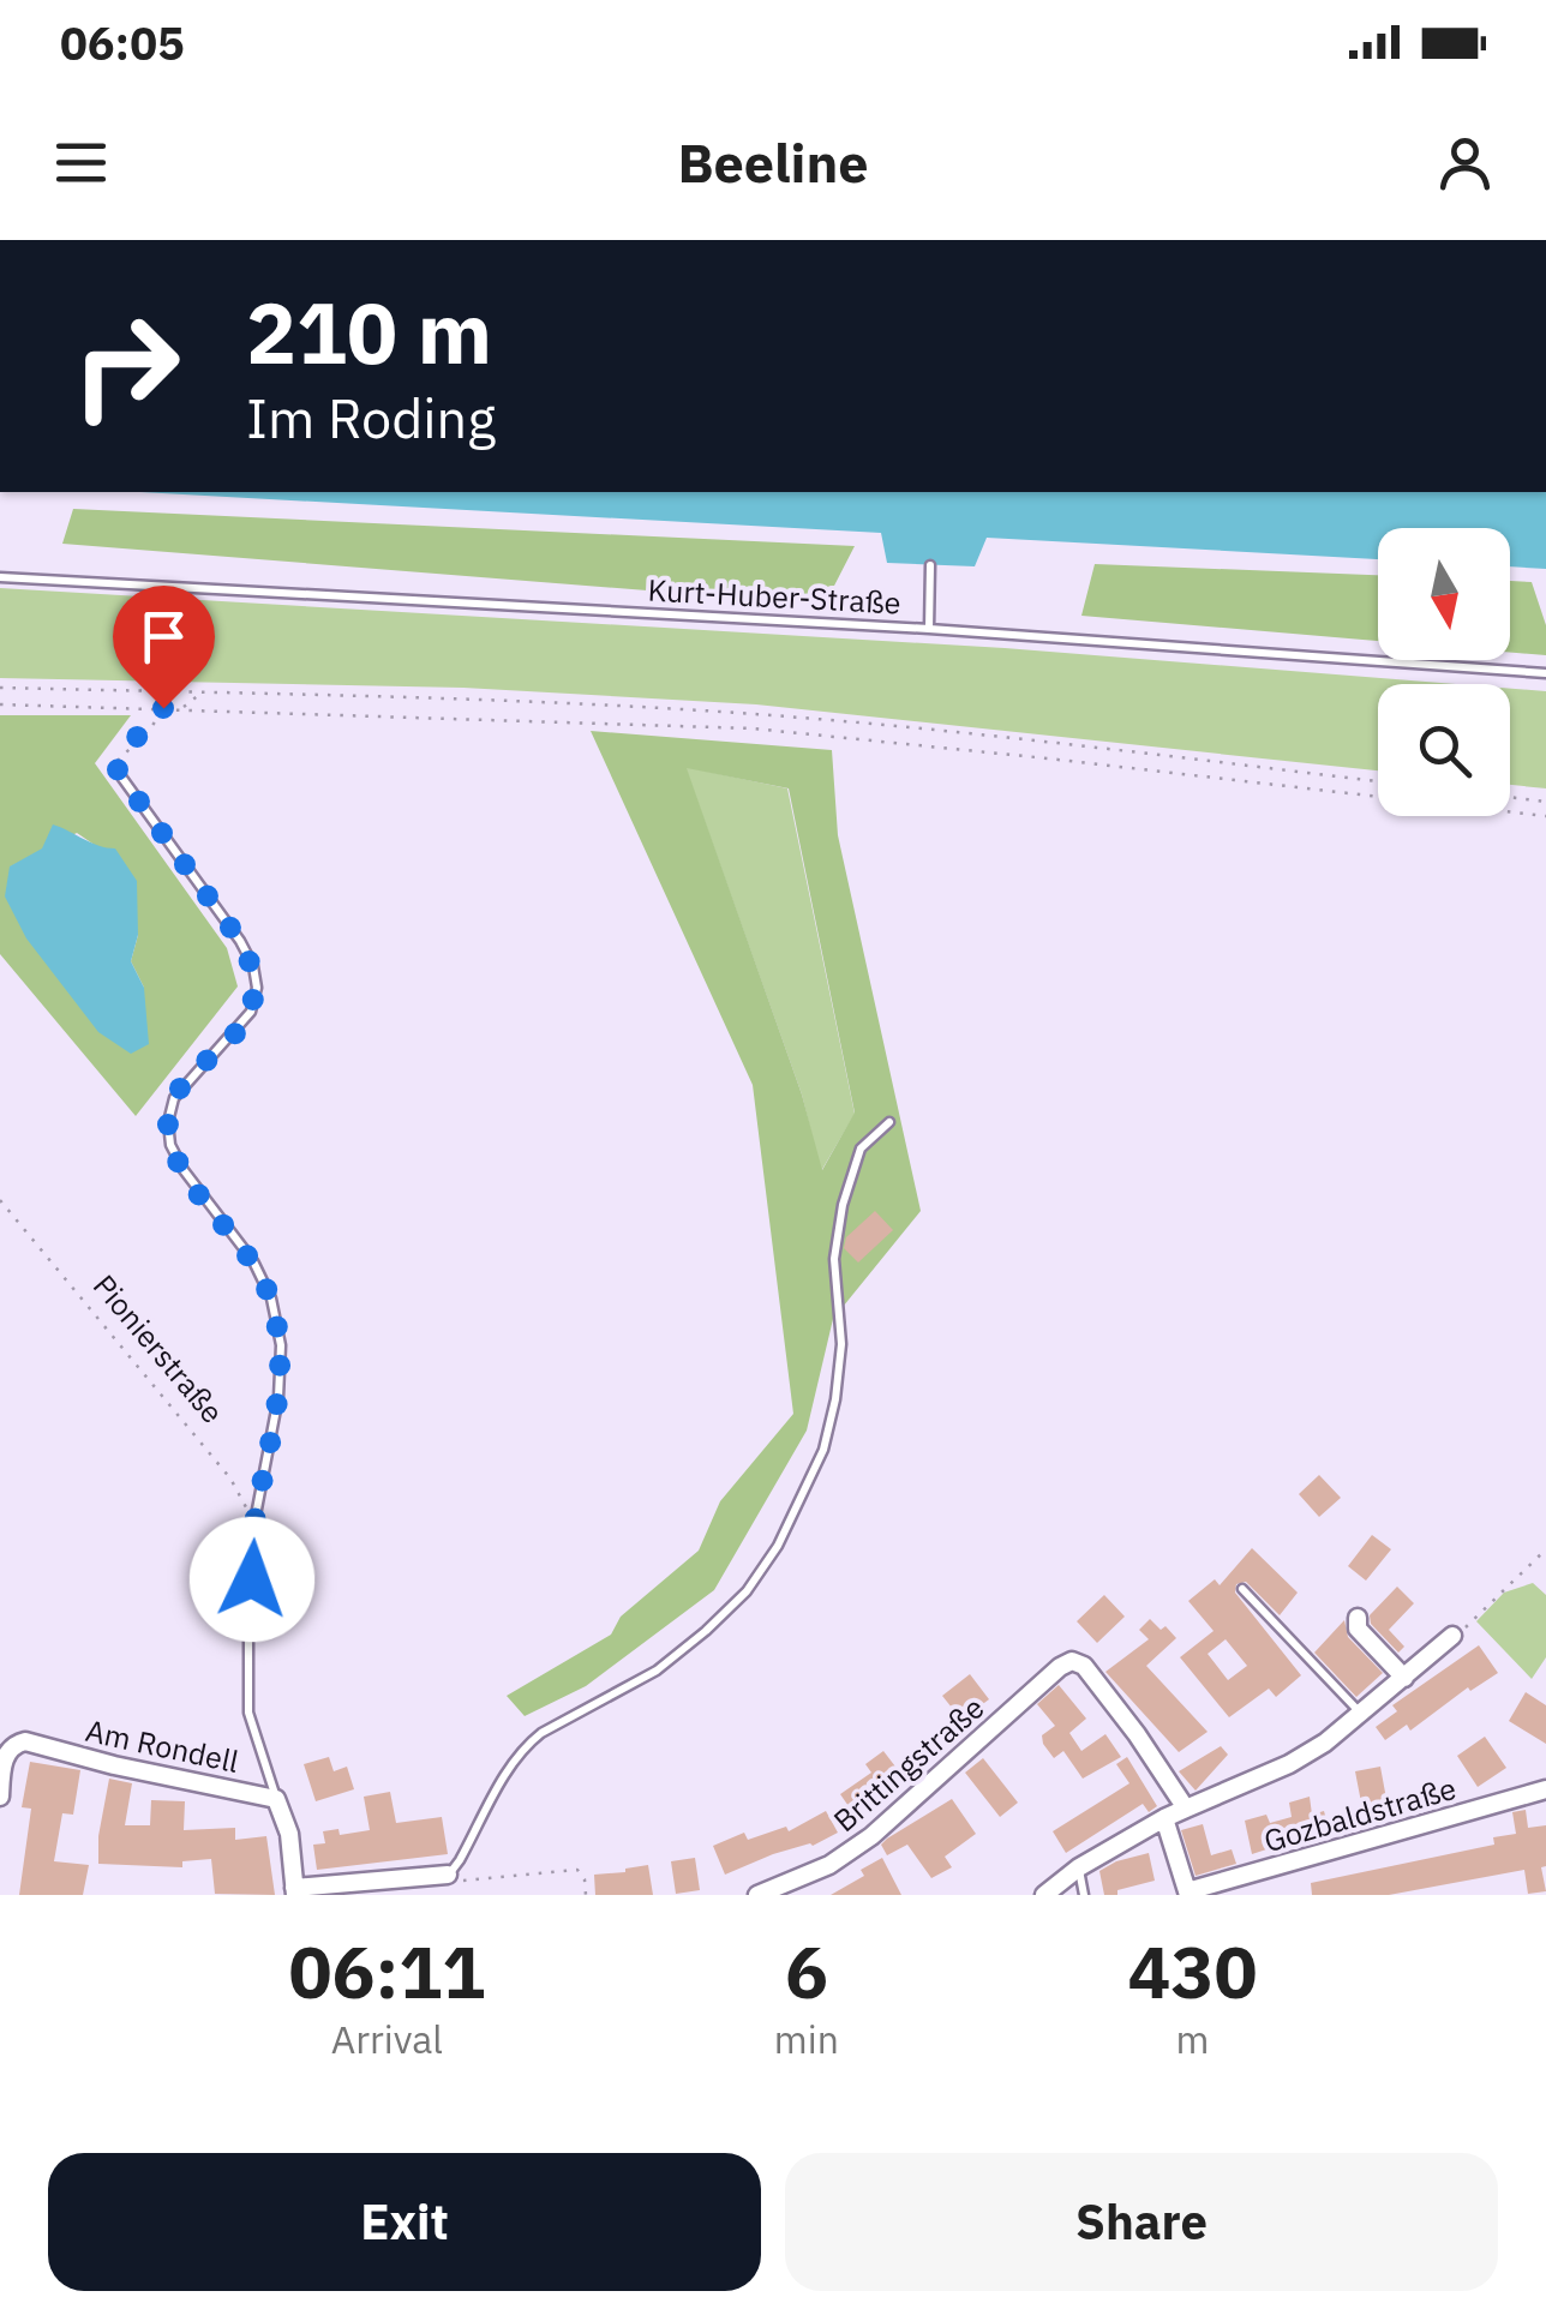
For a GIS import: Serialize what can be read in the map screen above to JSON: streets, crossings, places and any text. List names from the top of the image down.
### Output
{
  "streets": {
    "street": ["Am Rondell", "Brittingstraße", "Gozbaldstraße"],
    "lane": ["Kurt-Huber-Straße"],
    "path": ["Pionierstraße"]
  },
  "north": "bottom",
  "page": {
    "status": "06:05",
    "header": "Beeline",
    "turn": ["210 m", "Im Roding"],
    "eta": [
      "06:11",
      "Arrival",
      "6",
      "min",
      "430",
      "m"
    ],
    "buttons": ["Exit", "Share"]
  }
}
